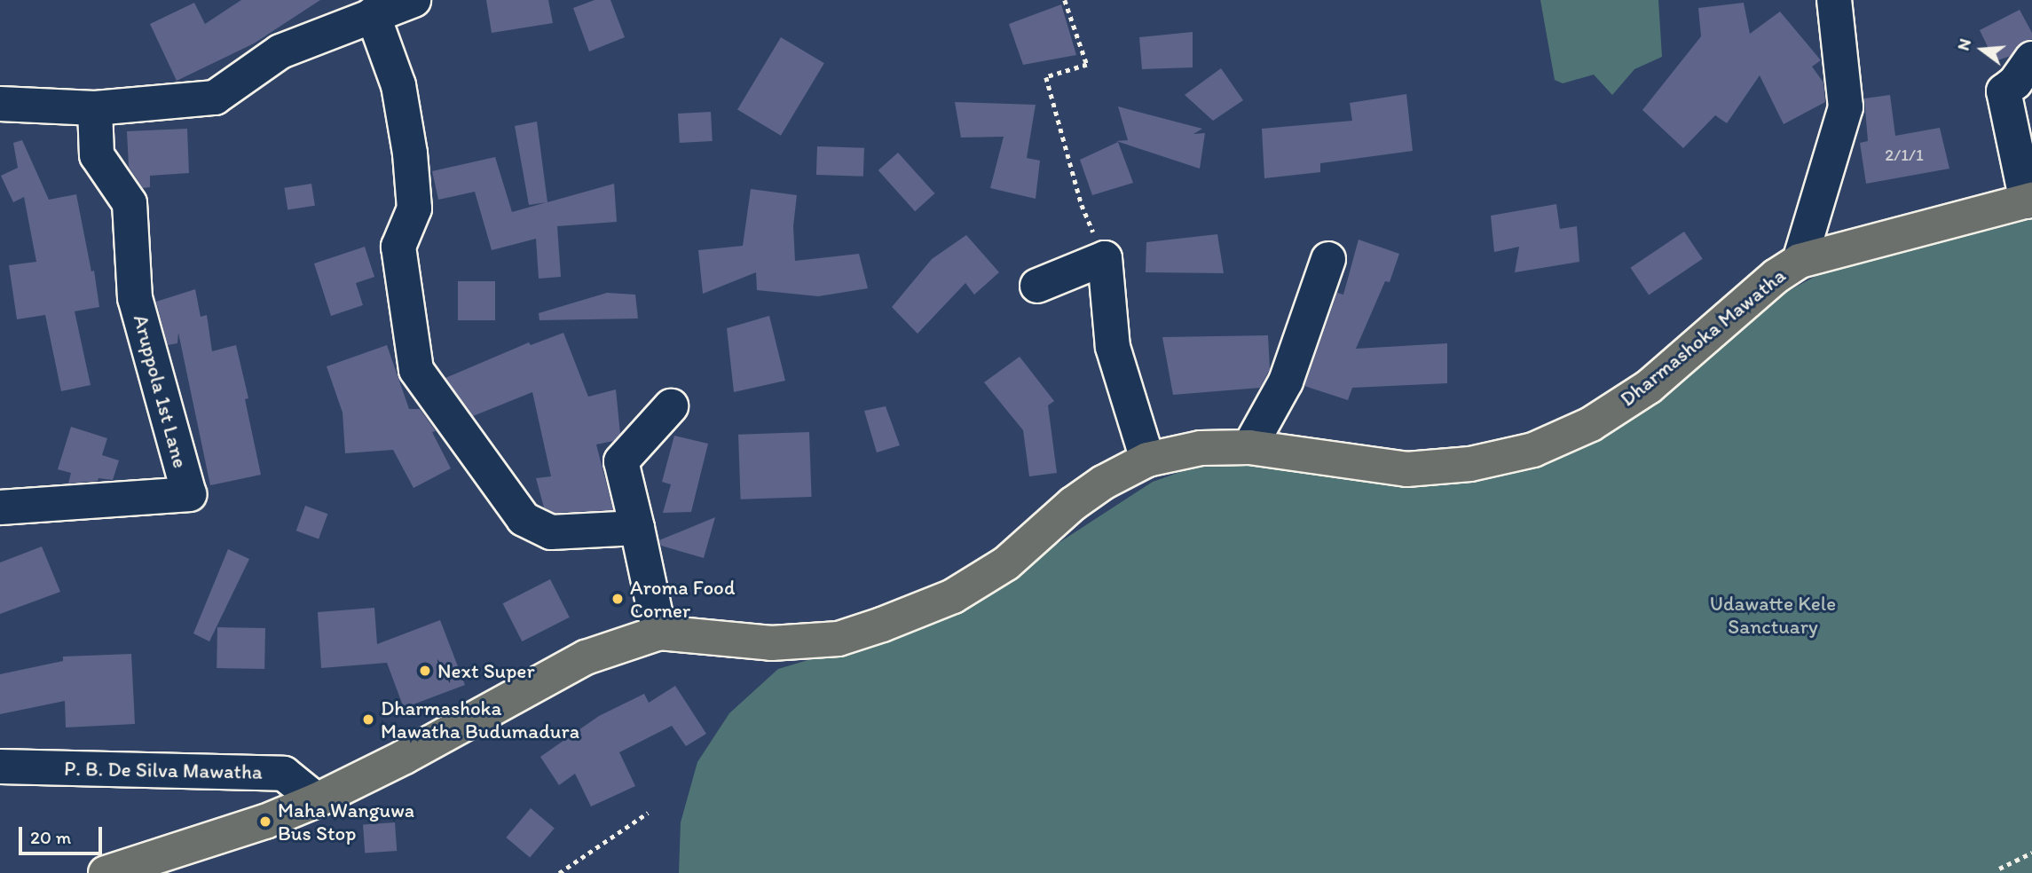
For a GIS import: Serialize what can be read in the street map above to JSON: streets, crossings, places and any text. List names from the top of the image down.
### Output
{
  "streets": {
    "main road": ["Dharmashoka Mawatha"],
    "street": ["Aruppola 1st Lane", "P. B. De Silva Mawatha"]
  },
  "crossings": [
    ["Dharmashoka Mawatha", "P. B. De Silva Mawatha"]
  ],
  "parks": ["Udawatte Kele Sanctuary"],
  "places": [
    "Aroma Food Corner",
    "Next Super",
    "Dharmashoka Mawatha Budumadura",
    "Maha Wanguwa Bus Stop"
  ],
  "house_numbers": ["2/1/1"],
  "scale_bar": "20 m",
  "north": "left"
}
